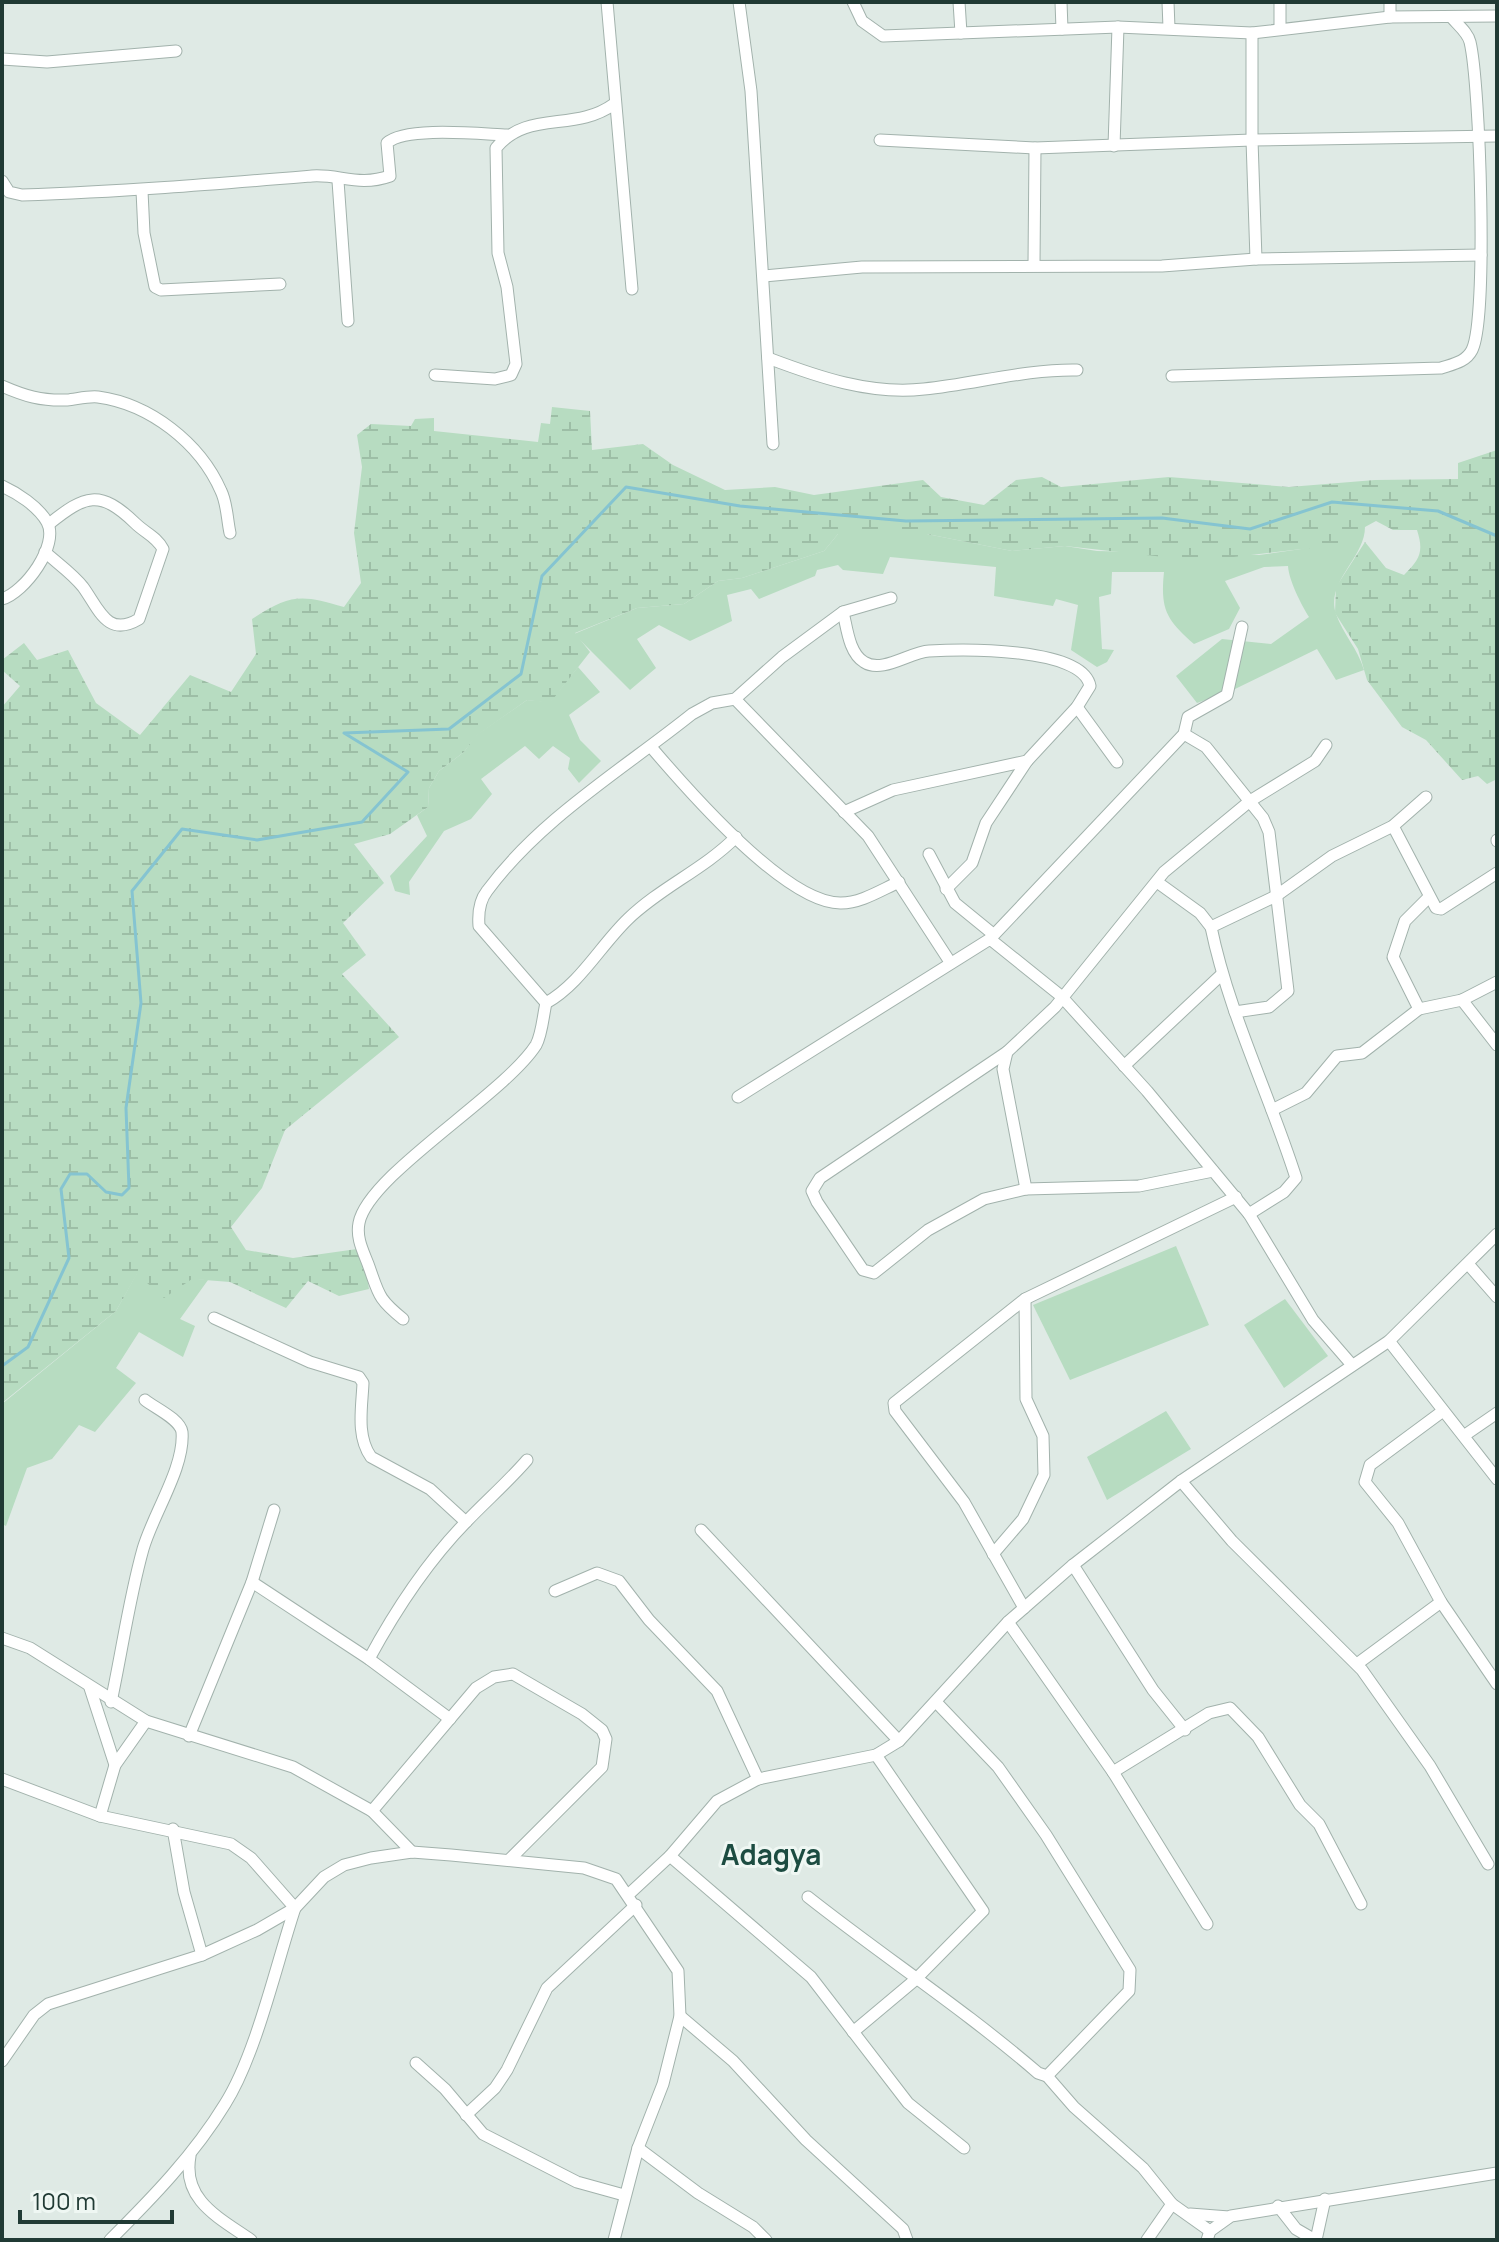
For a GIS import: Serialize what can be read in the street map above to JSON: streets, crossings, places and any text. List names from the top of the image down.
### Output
{
  "districts": ["Adagya"],
  "scale_bar": "100 m"
}
